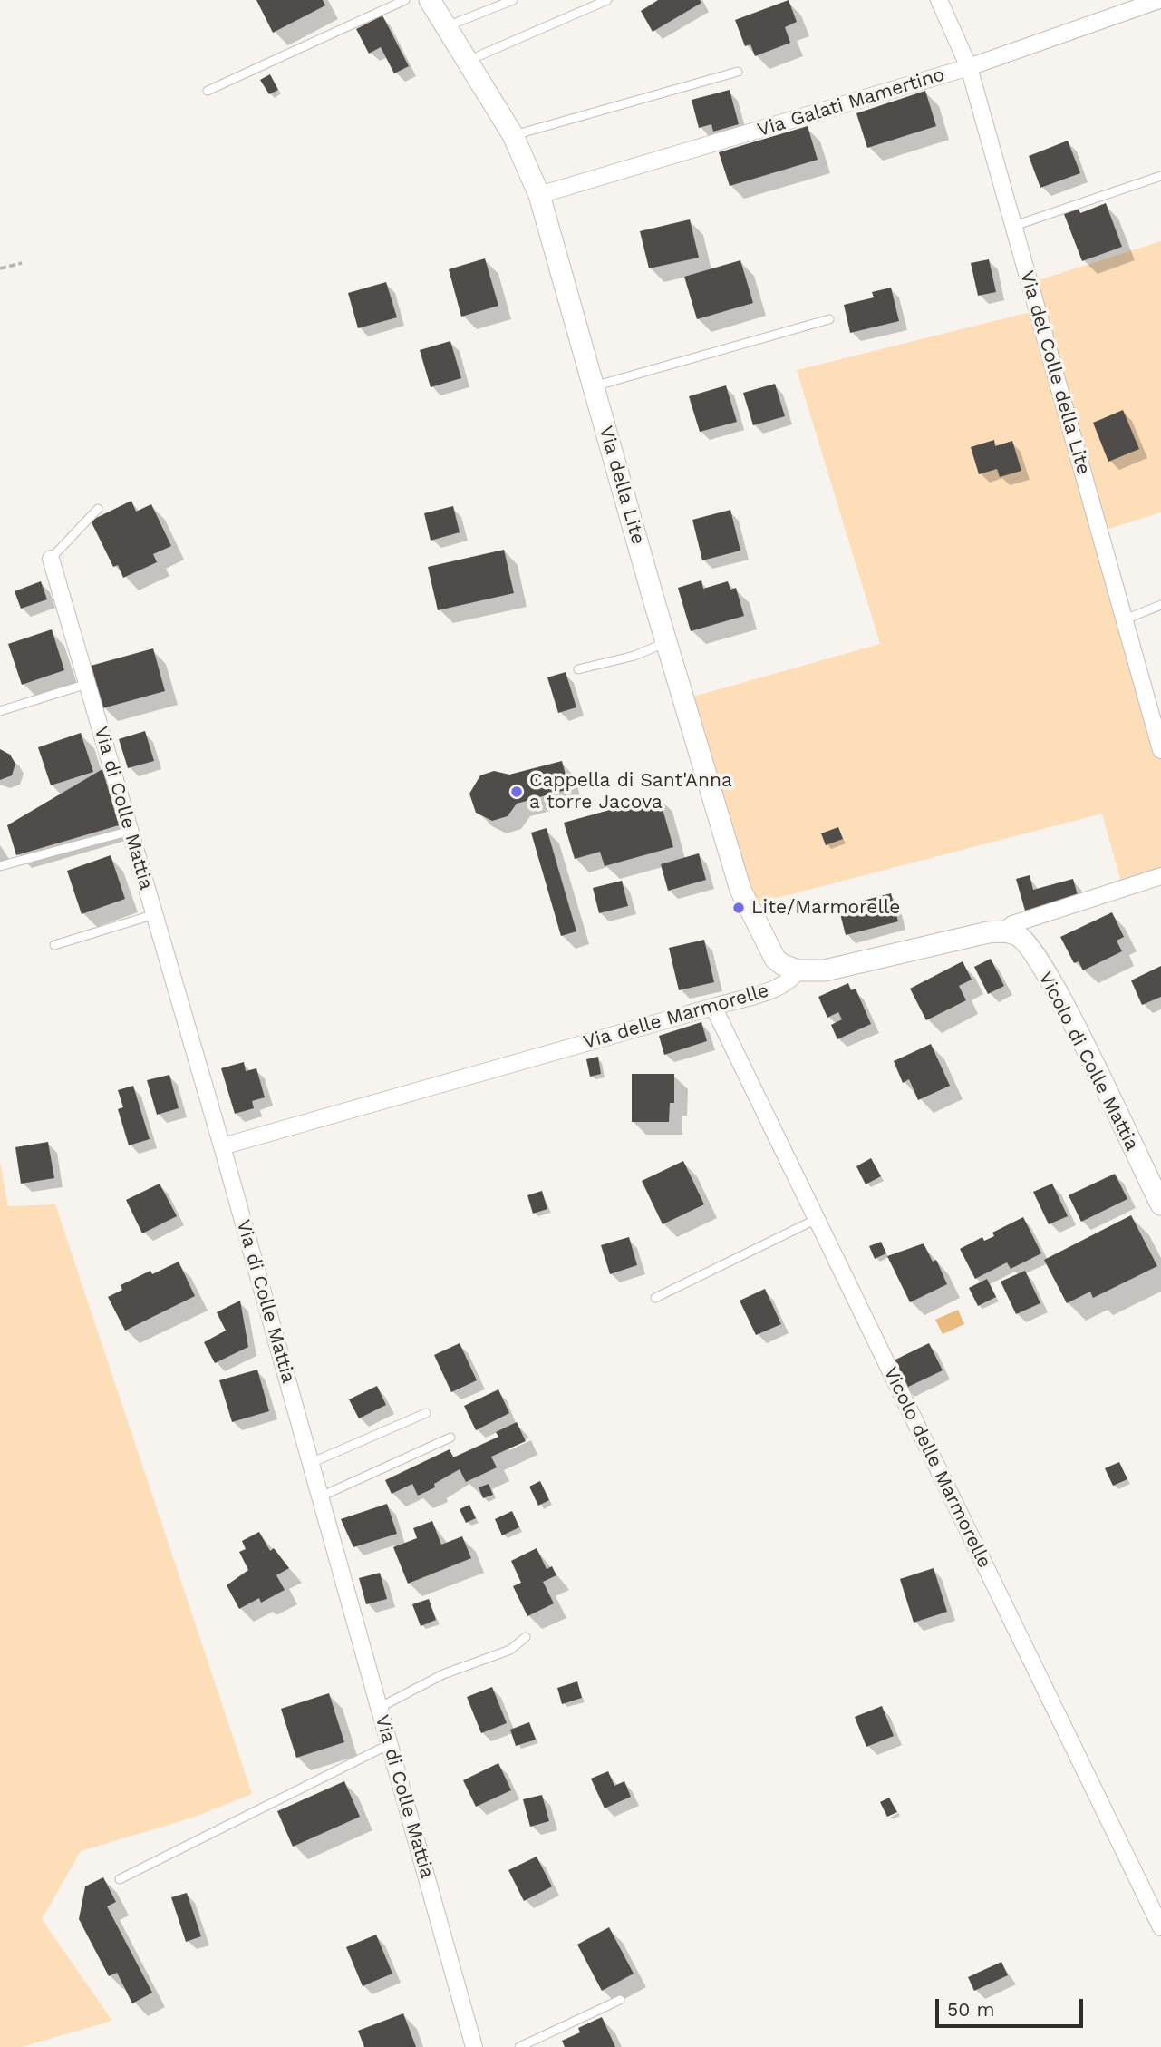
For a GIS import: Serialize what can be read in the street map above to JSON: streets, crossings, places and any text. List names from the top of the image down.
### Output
{
  "streets": {
    "street": [
      "Via Galati Mamertino",
      "Via del Colle della Lite",
      "Via della Lite",
      "Via di Colle Mattia",
      "Via delle Marmorelle",
      "Vicolo di Colle Mattia",
      "Vicolo delle Marmorelle"
    ]
  },
  "crossings": [
    ["Via Galati Mamertino", "Via del Colle della Lite"],
    ["Via Galati Mamertino", "Via della Lite"],
    ["Via della Lite", "Via delle Marmorelle"],
    ["Via di Colle Mattia", "Via delle Marmorelle"],
    ["Via delle Marmorelle", "Vicolo delle Marmorelle"]
  ],
  "places": ["Cappella di Sant'Anna a torre Jacova", "Lite/Marmorelle"],
  "scale_bar": "50 m"
}
